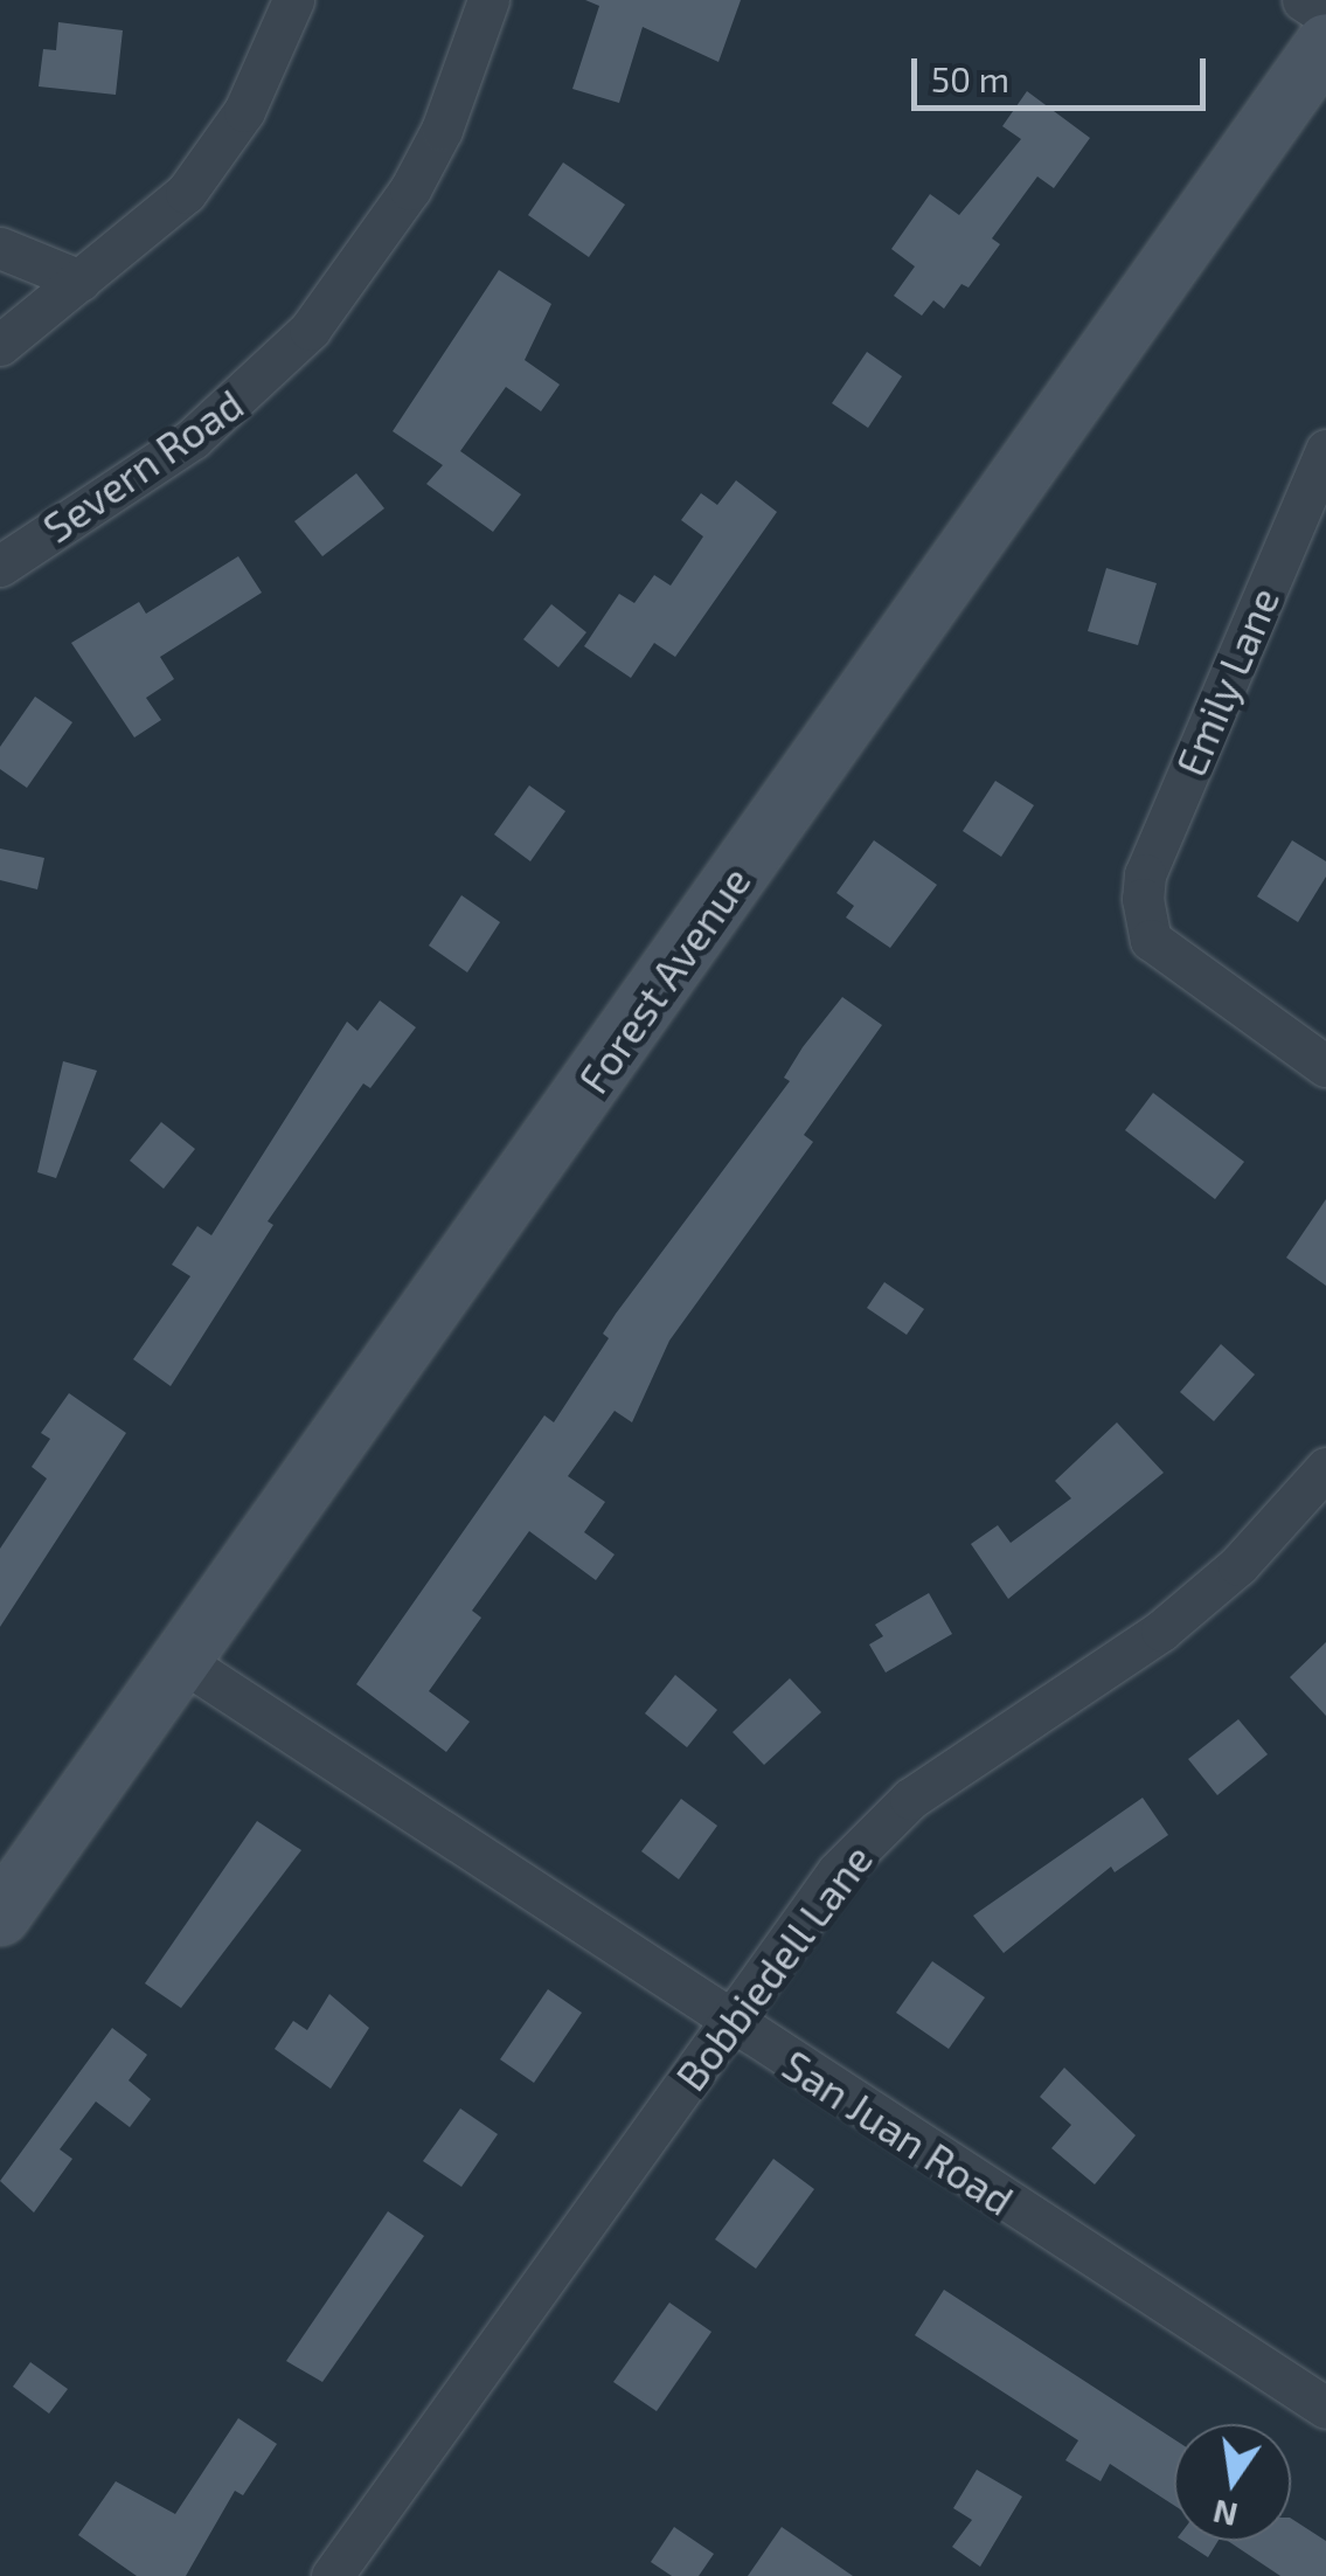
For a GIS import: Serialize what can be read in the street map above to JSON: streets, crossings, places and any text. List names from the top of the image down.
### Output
{
  "streets": {
    "main road": ["Forest Avenue"],
    "street": [
      "Severn Road",
      "Emily Lane",
      "Bobbiedell Lane",
      "San Juan Road"
    ]
  },
  "crossings": [
    ["Forest Avenue", "San Juan Road"],
    ["Bobbiedell Lane", "San Juan Road"]
  ],
  "scale_bar": "50 m",
  "north": "bottom"
}
